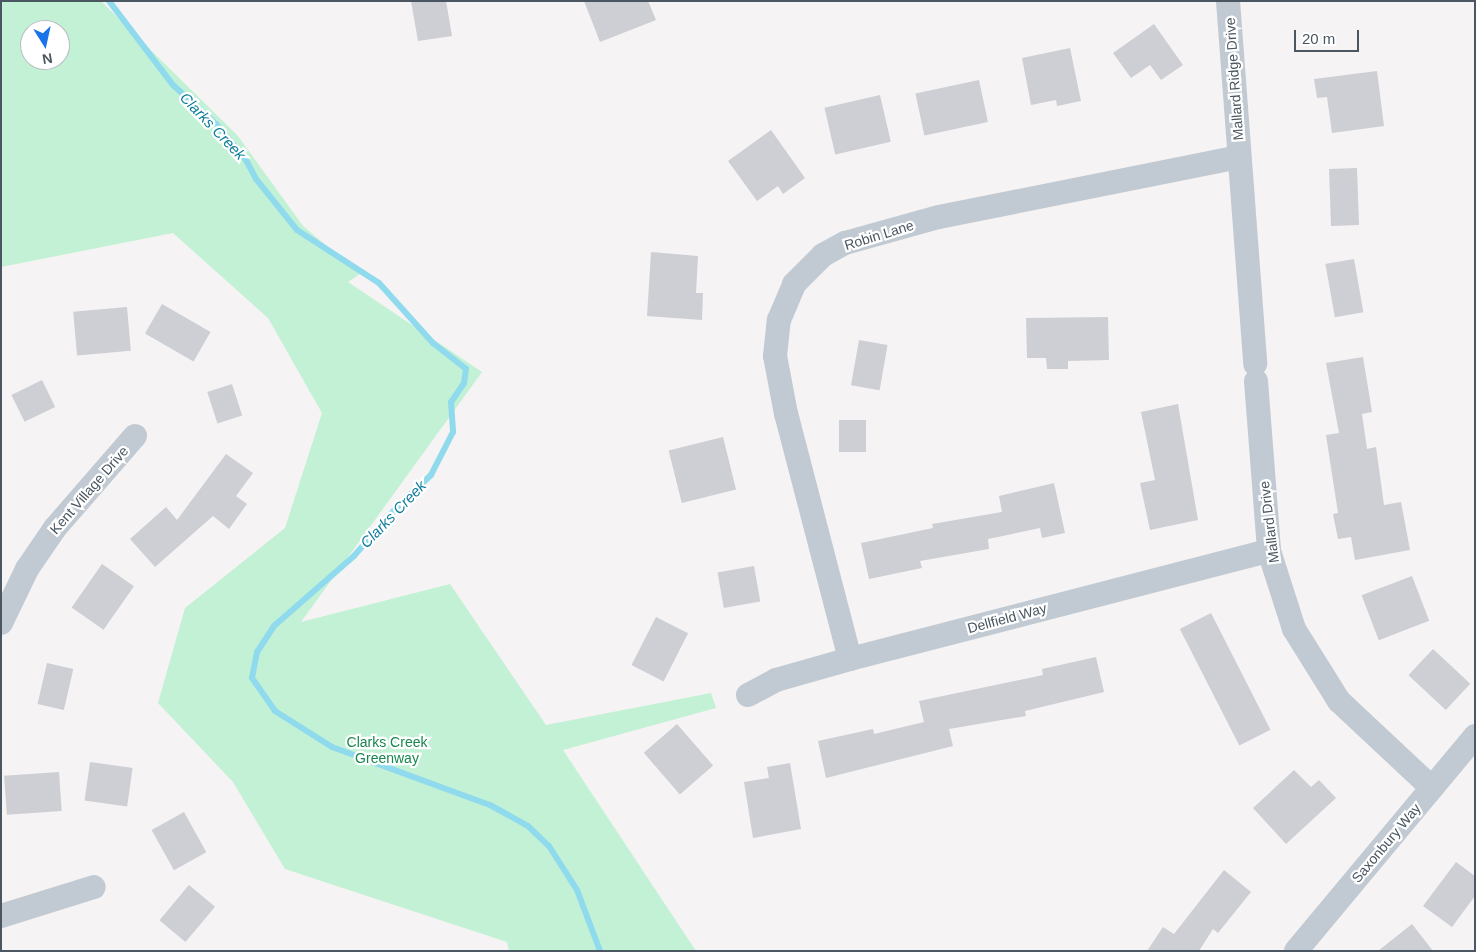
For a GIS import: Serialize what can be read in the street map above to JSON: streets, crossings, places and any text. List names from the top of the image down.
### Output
{
  "streets": {
    "street": [
      "Mallard Ridge Drive",
      "Robin Lane",
      "Kent Village Drive",
      "Mallard Drive",
      "Dellfield Way",
      "Saxonbury Way"
    ]
  },
  "crossings": [
    ["Mallard Ridge Drive", "Robin Lane"],
    ["Mallard Ridge Drive", "Mallard Drive"],
    ["Robin Lane", "Mallard Drive"],
    ["Robin Lane", "Dellfield Way"],
    ["Mallard Drive", "Dellfield Way"],
    ["Mallard Drive", "Saxonbury Way"]
  ],
  "water": ["Clarks Creek"],
  "parks": ["Clarks Creek Greenway"],
  "scale_bar": "20 m",
  "north": "bottom"
}
